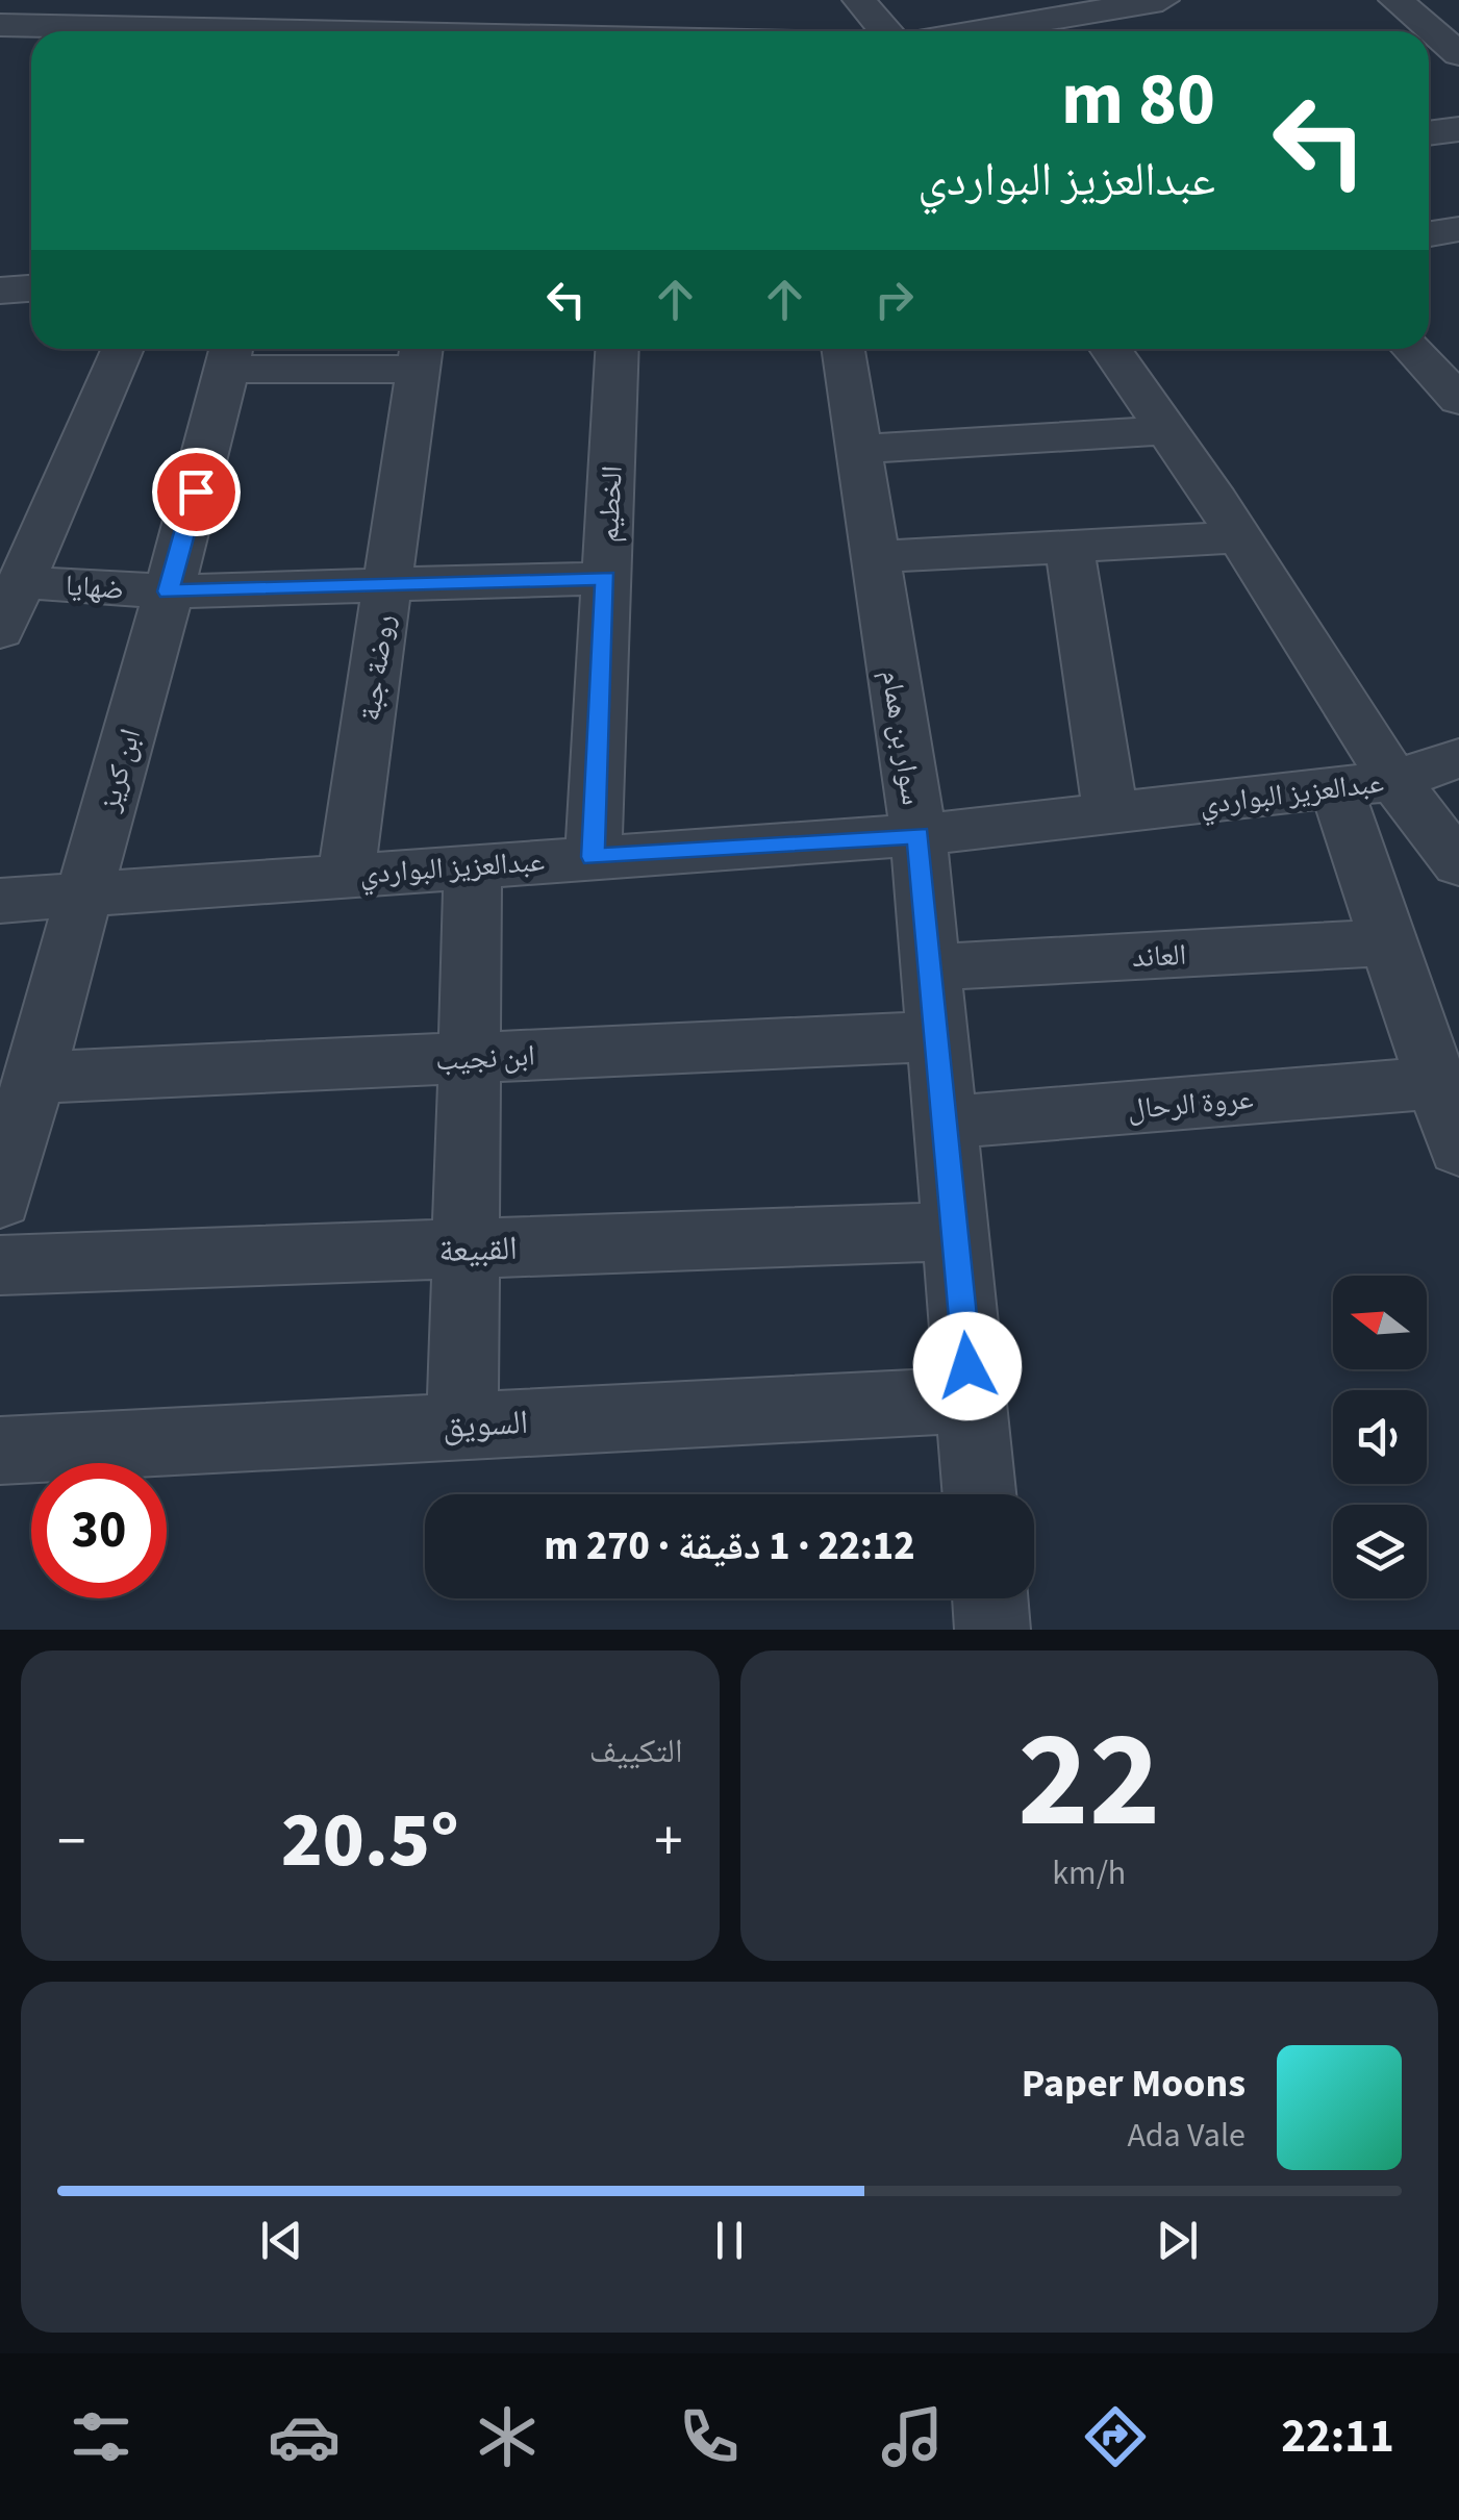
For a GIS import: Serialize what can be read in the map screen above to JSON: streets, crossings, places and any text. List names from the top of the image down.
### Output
{
  "streets": {
    "street": [
      "الخطيم",
      "ضهايا",
      "روضة جبة",
      "سوار بن همام",
      "ابن كريز",
      "عبدالعزيز البواردي",
      "العاند",
      "ابن نجيب",
      "عروة الرحال",
      "القبيعة",
      "السويق"
    ]
  },
  "crossings": [
    ["الخطيم", "ضهايا"],
    ["الخطيم", "عبدالعزيز البواردي"],
    ["ضهايا", "روضة جبة"],
    ["ضهايا", "ابن كريز"],
    ["روضة جبة", "عبدالعزيز البواردي"],
    ["سوار بن همام", "عبدالعزيز البواردي"],
    ["سوار بن همام", "العاند"],
    ["سوار بن همام", "ابن نجيب"],
    ["سوار بن همام", "عروة الرحال"],
    ["سوار بن همام", "القبيعة"],
    ["سوار بن همام", "السويق"],
    ["ابن كريز", "عبدالعزيز البواردي"],
    ["ابن كريز", "ابن نجيب"]
  ],
  "north": "left",
  "page": {
    "turn": ["80 m", "عبدالعزيز البواردي"],
    "limit": "30",
    "trip": "22:12 · 1 دقيقة · 270 m",
    "tile": [
      ["22", "km/h"],
      "التكييف"
    ],
    "heat": ["−", "20.5°", "+"],
    "song": ["Paper Moons", "Ada Vale"],
    "tabs": "22:11"
  }
}
